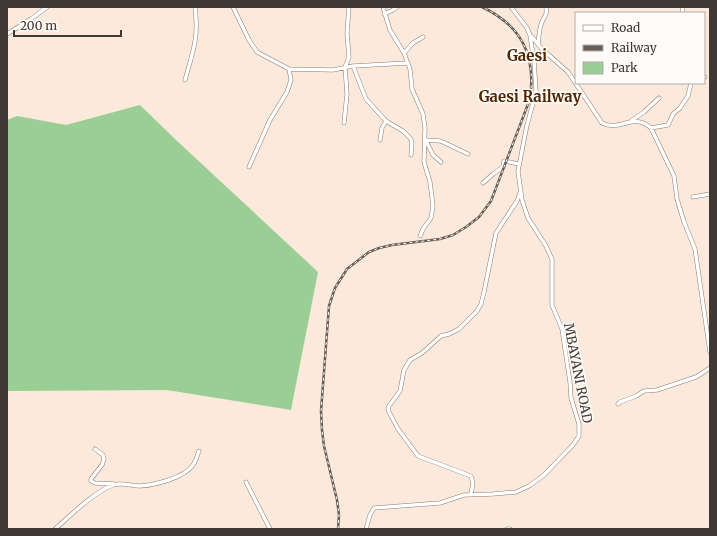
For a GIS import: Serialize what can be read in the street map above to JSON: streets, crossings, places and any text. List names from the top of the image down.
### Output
{
  "streets": {
    "street": ["MBAYANI ROAD"]
  },
  "districts": ["Gaesi", "Gaesi Railway"],
  "legend": ["Road", "Railway", "Park"],
  "scale_bar": "200 m"
}
